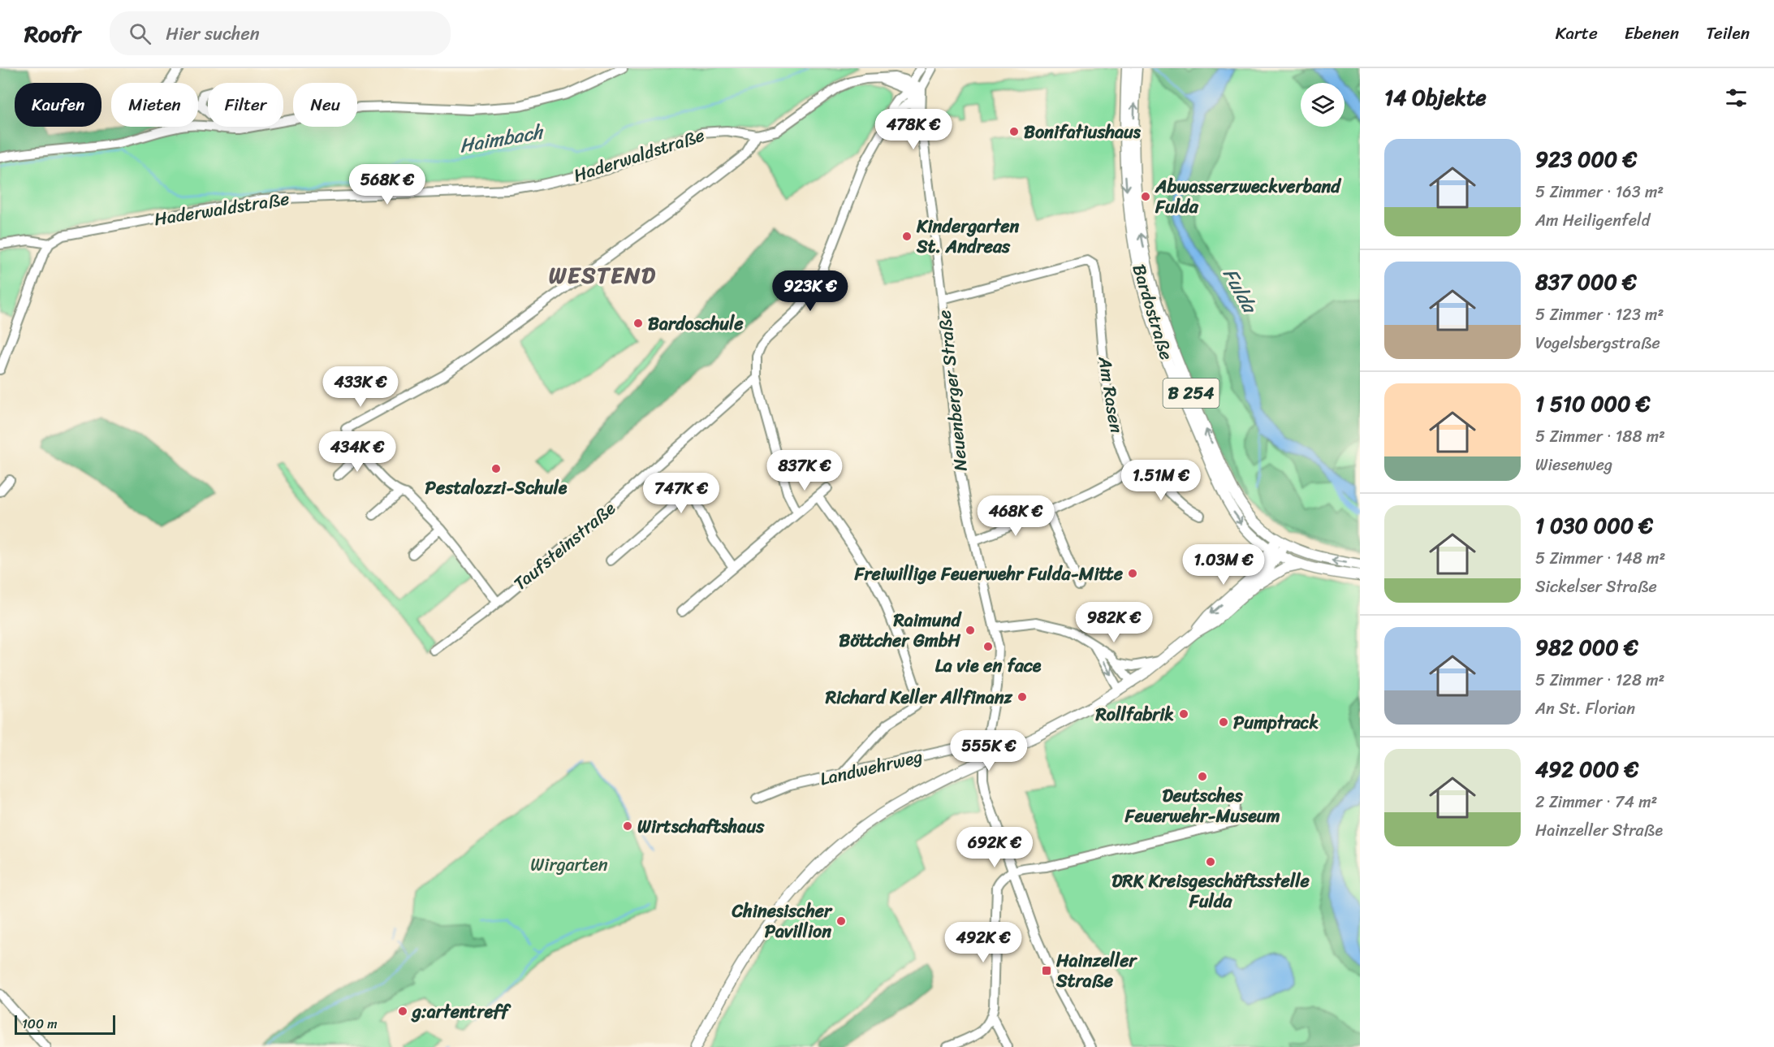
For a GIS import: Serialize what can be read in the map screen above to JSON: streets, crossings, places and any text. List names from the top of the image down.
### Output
{
  "streets": {
    "main road": ["Bardostraße", "B 254"],
    "street": [
      "Haderwaldstraße",
      "Neuenberger Straße",
      "Am Rasen",
      "Taufsteinstraße",
      "Landwehrweg"
    ]
  },
  "crossings": [
    ["Neuenberger Straße", "Am Rasen"],
    ["Neuenberger Straße", "Landwehrweg"]
  ],
  "districts": ["WESTEND"],
  "water": ["Haimbach", "Fulda"],
  "parks": ["Wirgarten"],
  "places": {
    "other": [
      "Bonifatiushaus",
      "Abwasserzweckverband Fulda",
      "Kindergarten St. Andreas",
      "Bardoschule",
      "Pestalozzi-Schule",
      "Freiwillige Feuerwehr Fulda-Mitte",
      "Raimund Böttcher GmbH",
      "La vie en face",
      "Richard Keller Allfinanz",
      "Rollfabrik",
      "Pumptrack",
      "Deutsches Feuerwehr-Museum",
      "Wirtschaftshaus",
      "DRK Kreisgeschäftsstelle Fulda",
      "Chinesischer Pavillion",
      "g:artentreff"
    ],
    "transit": ["Hainzeller Straße"]
  },
  "scale_bar": "100 m",
  "page": {
    "header": "Roofr",
    "search": "Hier suchen",
    "nav": ["Karte", "Ebenen", "Teilen"],
    "heading": "14 Objekte",
    "chip": [
      "Kaufen",
      "Mieten",
      "Filter",
      "Neu"
    ],
    "price": [
      "478K €",
      "568K €",
      "923K €",
      "433K €",
      "434K €",
      "837K €",
      "1.51M €",
      "747K €",
      "468K €",
      "1.03M €",
      "982K €",
      "555K €",
      "692K €",
      "492K €"
    ],
    "list": [
      {
        "name": "923 000 €",
        "note": "5 Zimmer · 163 m² · Am Heiligenfeld"
      },
      {
        "name": "837 000 €",
        "note": "5 Zimmer · 123 m² · Vogelsbergstraße"
      },
      {
        "name": "1 510 000 €",
        "note": "5 Zimmer · 188 m² · Wiesenweg"
      },
      {
        "name": "1 030 000 €",
        "note": "5 Zimmer · 148 m² · Sickelser Straße"
      },
      {
        "name": "982 000 €",
        "note": "5 Zimmer · 128 m² · An St. Florian"
      },
      {
        "name": "492 000 €",
        "note": "2 Zimmer · 74 m² · Hainzeller Straße"
      }
    ],
    "scale": "100 m"
  }
}
